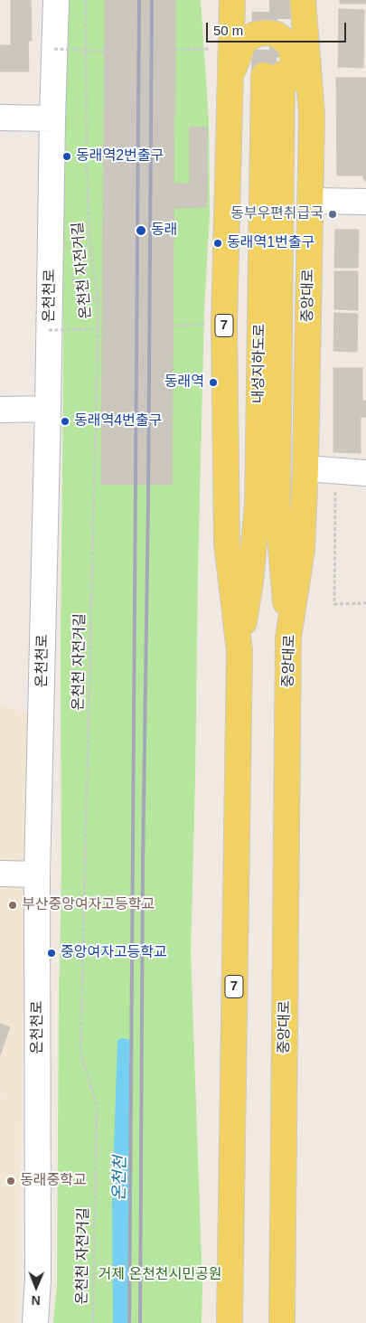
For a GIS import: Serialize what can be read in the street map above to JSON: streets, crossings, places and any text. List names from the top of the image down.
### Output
{
  "streets": {
    "main road": ["중앙대로", "7", "내성지하도로"],
    "street": ["온천천로"],
    "path": ["온천천 자전거길"]
  },
  "crossings": [
    ["중앙대로", "내성지하도로"],
    ["7", "내성지하도로"]
  ],
  "water": ["온천천"],
  "parks": ["거제 온천천시민공원"],
  "places": [
    "동래역2번출구",
    "동부우편취급국",
    "동래",
    "동래역1번출구",
    "동래역",
    "동래역4번출구",
    "부산중앙여자고등학교",
    "중앙여자고등학교",
    "동래중학교"
  ],
  "scale_bar": "50 m",
  "north": "bottom"
}
